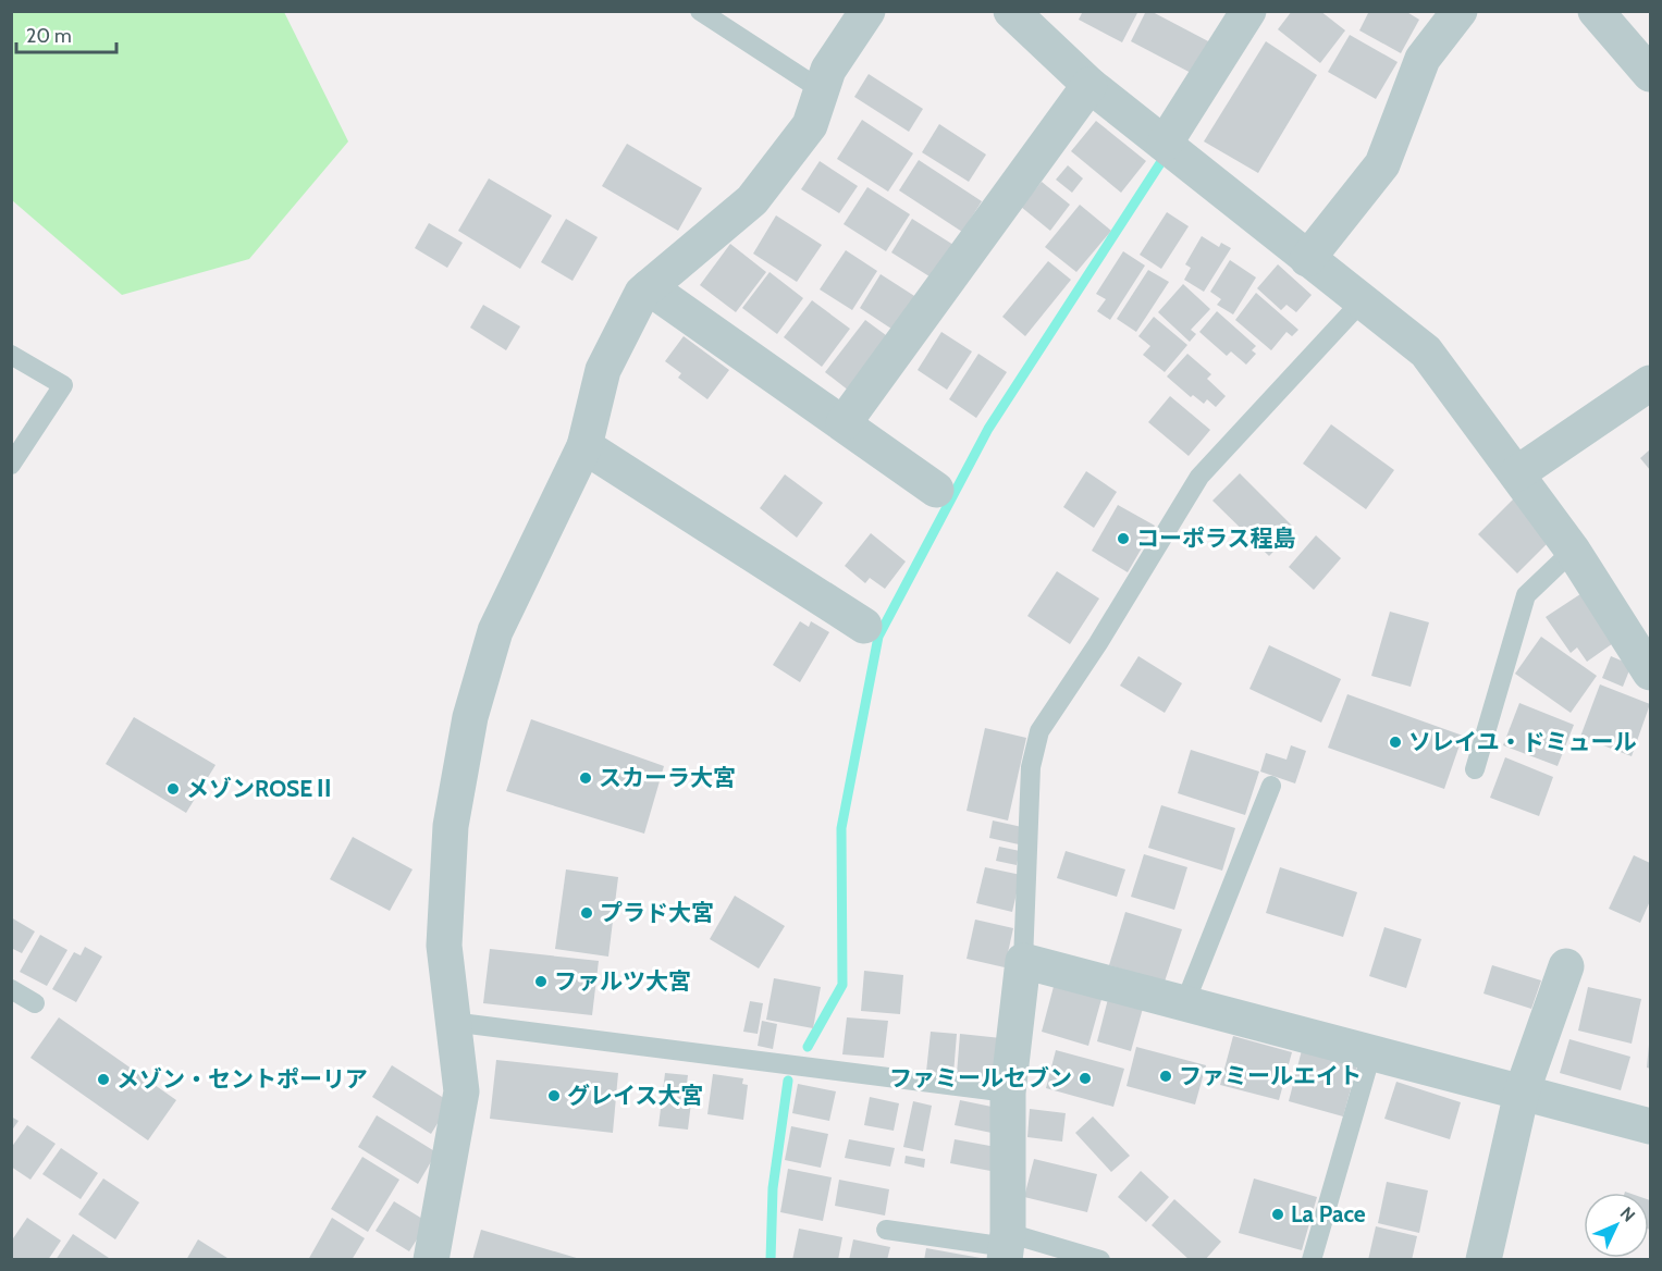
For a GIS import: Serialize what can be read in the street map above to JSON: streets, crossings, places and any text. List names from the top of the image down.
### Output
{
  "places": [
    "コーポラス程島",
    "ソレイユ・ドミュール",
    "スカーラ大宮",
    "メゾンROSEⅡ",
    "プラド大宮",
    "ファルツ大宮",
    "ファミールエイト",
    "ファミールセブン",
    "メゾン・セントポーリア",
    "グレイス大宮",
    "La Pace"
  ],
  "scale_bar": "20 m",
  "north": "top right"
}
